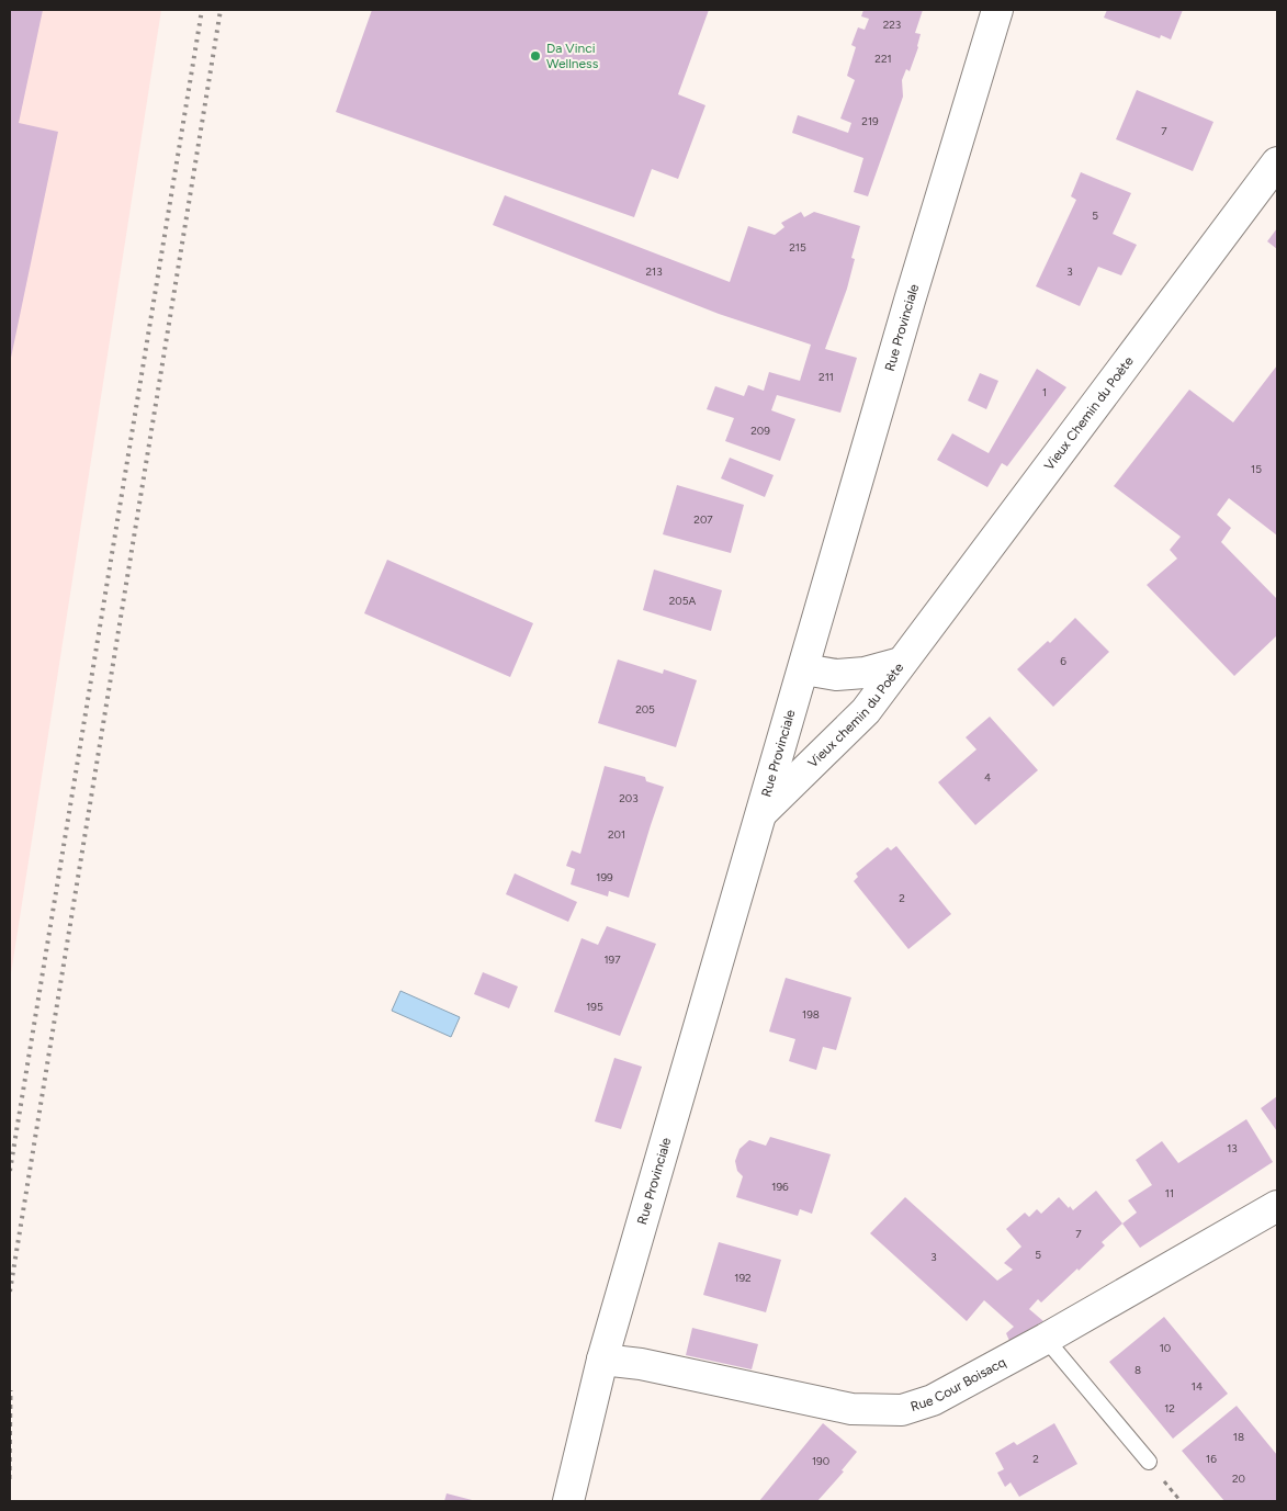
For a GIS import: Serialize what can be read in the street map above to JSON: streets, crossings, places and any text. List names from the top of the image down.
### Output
{
  "streets": {
    "street": [
      "Rue Provinciale",
      "Vieux Chemin du Poète",
      "Vieux chemin du Poète",
      "Rue Cour Boisacq"
    ]
  },
  "crossings": [
    ["Rue Provinciale", "Vieux chemin du Poète"],
    ["Rue Provinciale", "Rue Cour Boisacq"],
    ["Vieux Chemin du Poète", "Vieux chemin du Poète"]
  ],
  "places": ["Da Vinci Wellness"],
  "house_numbers": [
    "223",
    "221",
    "219",
    "7",
    "5",
    "215",
    "213",
    "3",
    "211",
    "1",
    "209",
    "15",
    "207",
    "205A",
    "6",
    "205",
    "4",
    "203",
    "201",
    "199",
    "2",
    "197",
    "195",
    "198",
    "13",
    "196",
    "11",
    "7",
    "5",
    "3",
    "192",
    "10",
    "8",
    "14",
    "12",
    "18",
    "2",
    "16",
    "190",
    "20"
  ]
}
